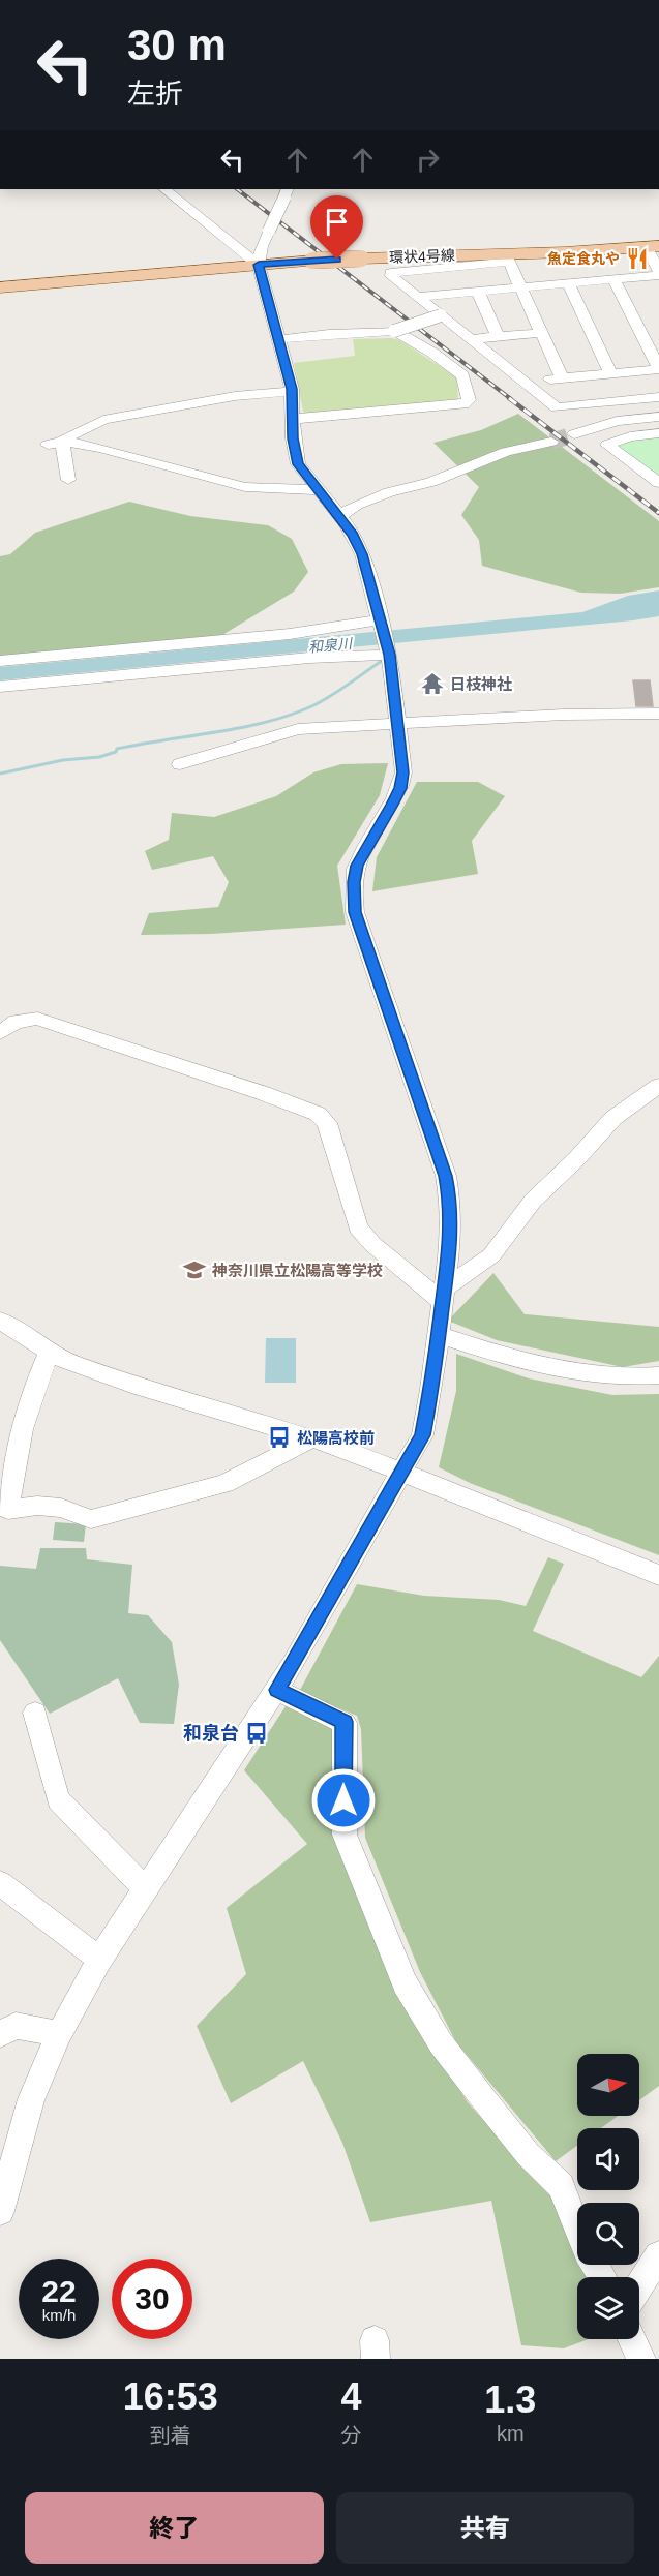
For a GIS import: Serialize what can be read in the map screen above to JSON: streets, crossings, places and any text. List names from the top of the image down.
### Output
{
  "streets": {
    "main road": ["環状4号線"]
  },
  "water": ["和泉川"],
  "places": {
    "restaurant": ["魚定食丸や"],
    "temple": ["日枝神社"],
    "school or university": ["神奈川県立松陽高等学校"],
    "bus stop": ["松陽高校前", "和泉台"]
  },
  "north": "right",
  "page": {
    "turn": ["30 m", "左折"],
    "speed": "22 km/h",
    "limit": "30",
    "eta": [
      "16:53",
      "到着",
      "4",
      "分",
      "1.3",
      "km"
    ],
    "buttons": ["終了", "共有"]
  }
}
